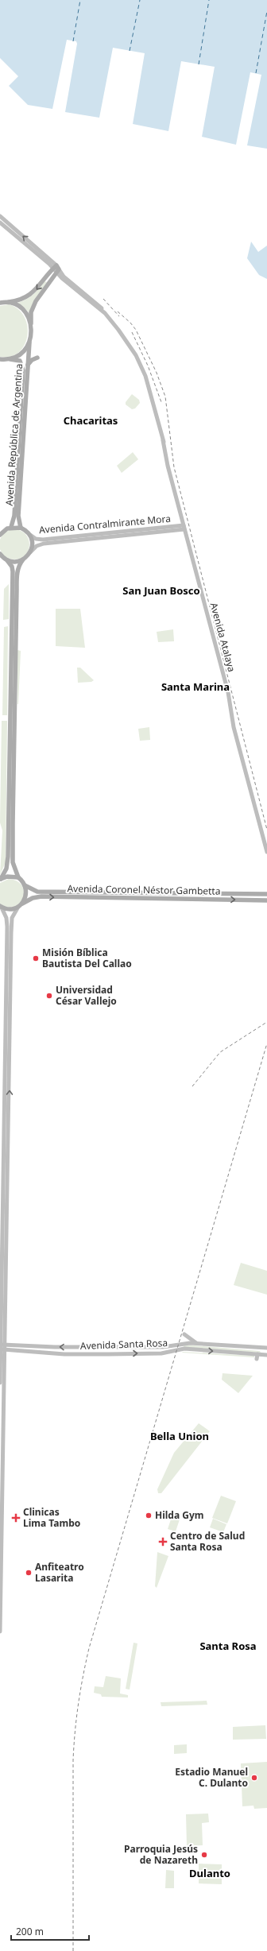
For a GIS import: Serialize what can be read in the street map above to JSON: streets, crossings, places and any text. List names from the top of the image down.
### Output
{
  "streets": {
    "main road": [
      "Avenida República de Argentina",
      "Avenida Contralmirante Mora",
      "Avenida Atalaya",
      "Avenida Coronel Néstor Gambetta",
      "Avenida Santa Rosa"
    ]
  },
  "crossings": [
    ["Avenida República de Argentina", "Avenida Atalaya"],
    ["Avenida Contralmirante Mora", "Avenida Atalaya"]
  ],
  "districts": [
    "Chacaritas",
    "San Juan Bosco",
    "Santa Marina",
    "Bella Union",
    "Santa Rosa",
    "Dulanto"
  ],
  "places": {
    "other": [
      "Misión Bíblica Bautista Del Callao",
      "Universidad César Vallejo",
      "Hilda Gym",
      "Anfiteatro Lasarita",
      "Estadio Manuel C. Dulanto",
      "Parroquia Jesús de Nazareth"
    ],
    "health": ["Clinicas Lima Tambo", "Centro de Salud Santa Rosa"]
  },
  "scale_bar": "200 m"
}
